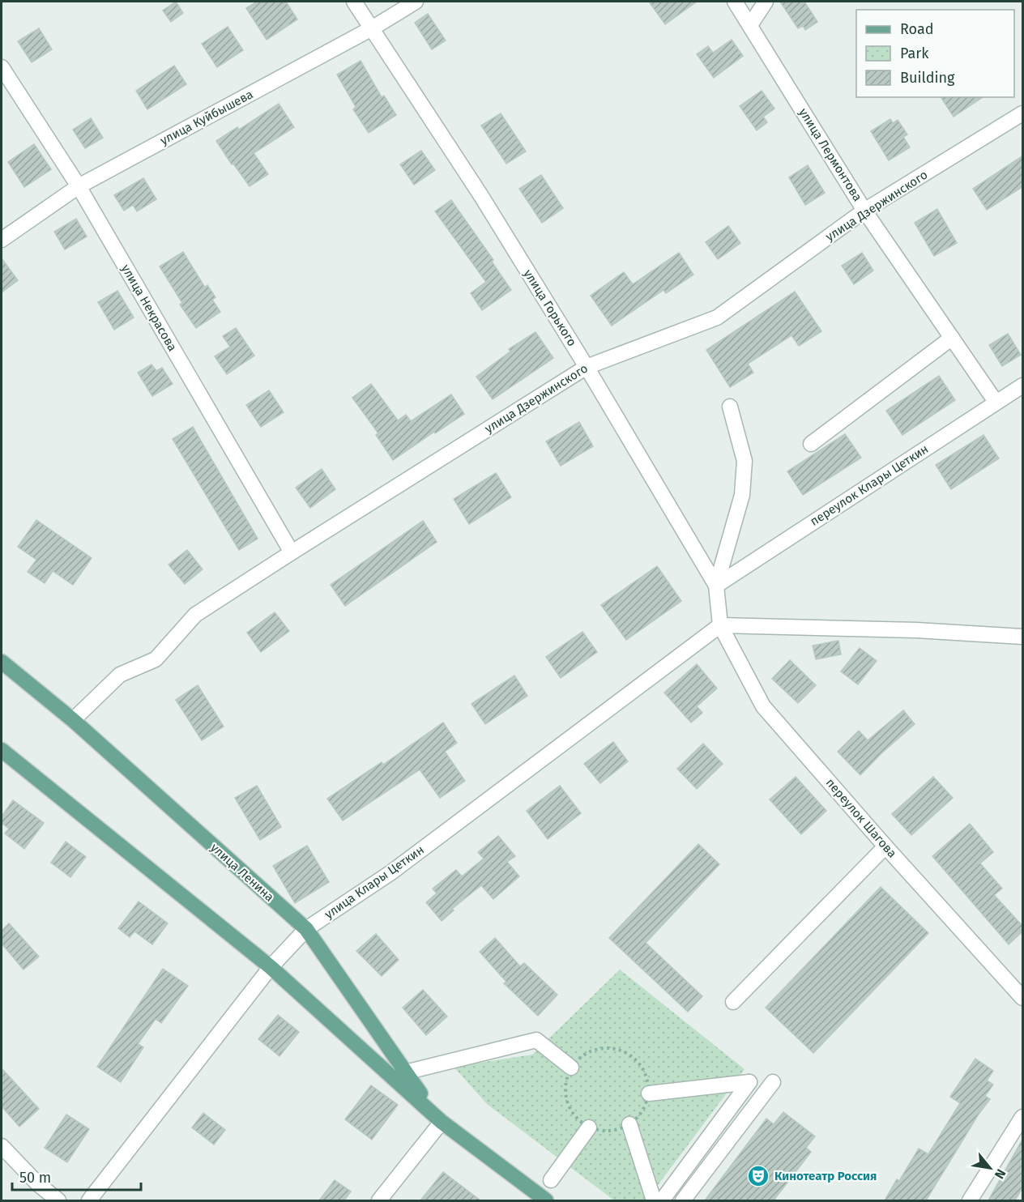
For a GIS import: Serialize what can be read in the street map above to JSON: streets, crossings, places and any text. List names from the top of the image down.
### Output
{
  "streets": {
    "main road": ["улица Ленина"],
    "street": [
      "улица Куйбышева",
      "улица Лермонтова",
      "улица Дзержинского",
      "улица Некрасова",
      "улица Горького",
      "переулок Клары Цеткин",
      "переулок Шагова",
      "улица Клары Цеткин"
    ]
  },
  "crossings": [
    ["улица Куйбышева", "улица Некрасова"],
    ["улица Куйбышева", "улица Горького"],
    ["улица Лермонтова", "улица Дзержинского"],
    ["улица Лермонтова", "переулок Клары Цеткин"],
    ["улица Дзержинского", "улица Некрасова"],
    ["улица Дзержинского", "улица Горького"],
    ["улица Дзержинского", "улица Ленина"],
    ["улица Горького", "переулок Клары Цеткин"],
    ["улица Горького", "переулок Шагова"],
    ["улица Горького", "улица Клары Цеткин"],
    ["переулок Шагова", "улица Клары Цеткин"],
    ["улица Ленина", "улица Клары Цеткин"]
  ],
  "places": {
    "theatre": ["Кинотеатр Россия"]
  },
  "legend": ["Road", "Park", "Building"],
  "scale_bar": "50 m",
  "north": "bottom right"
}
